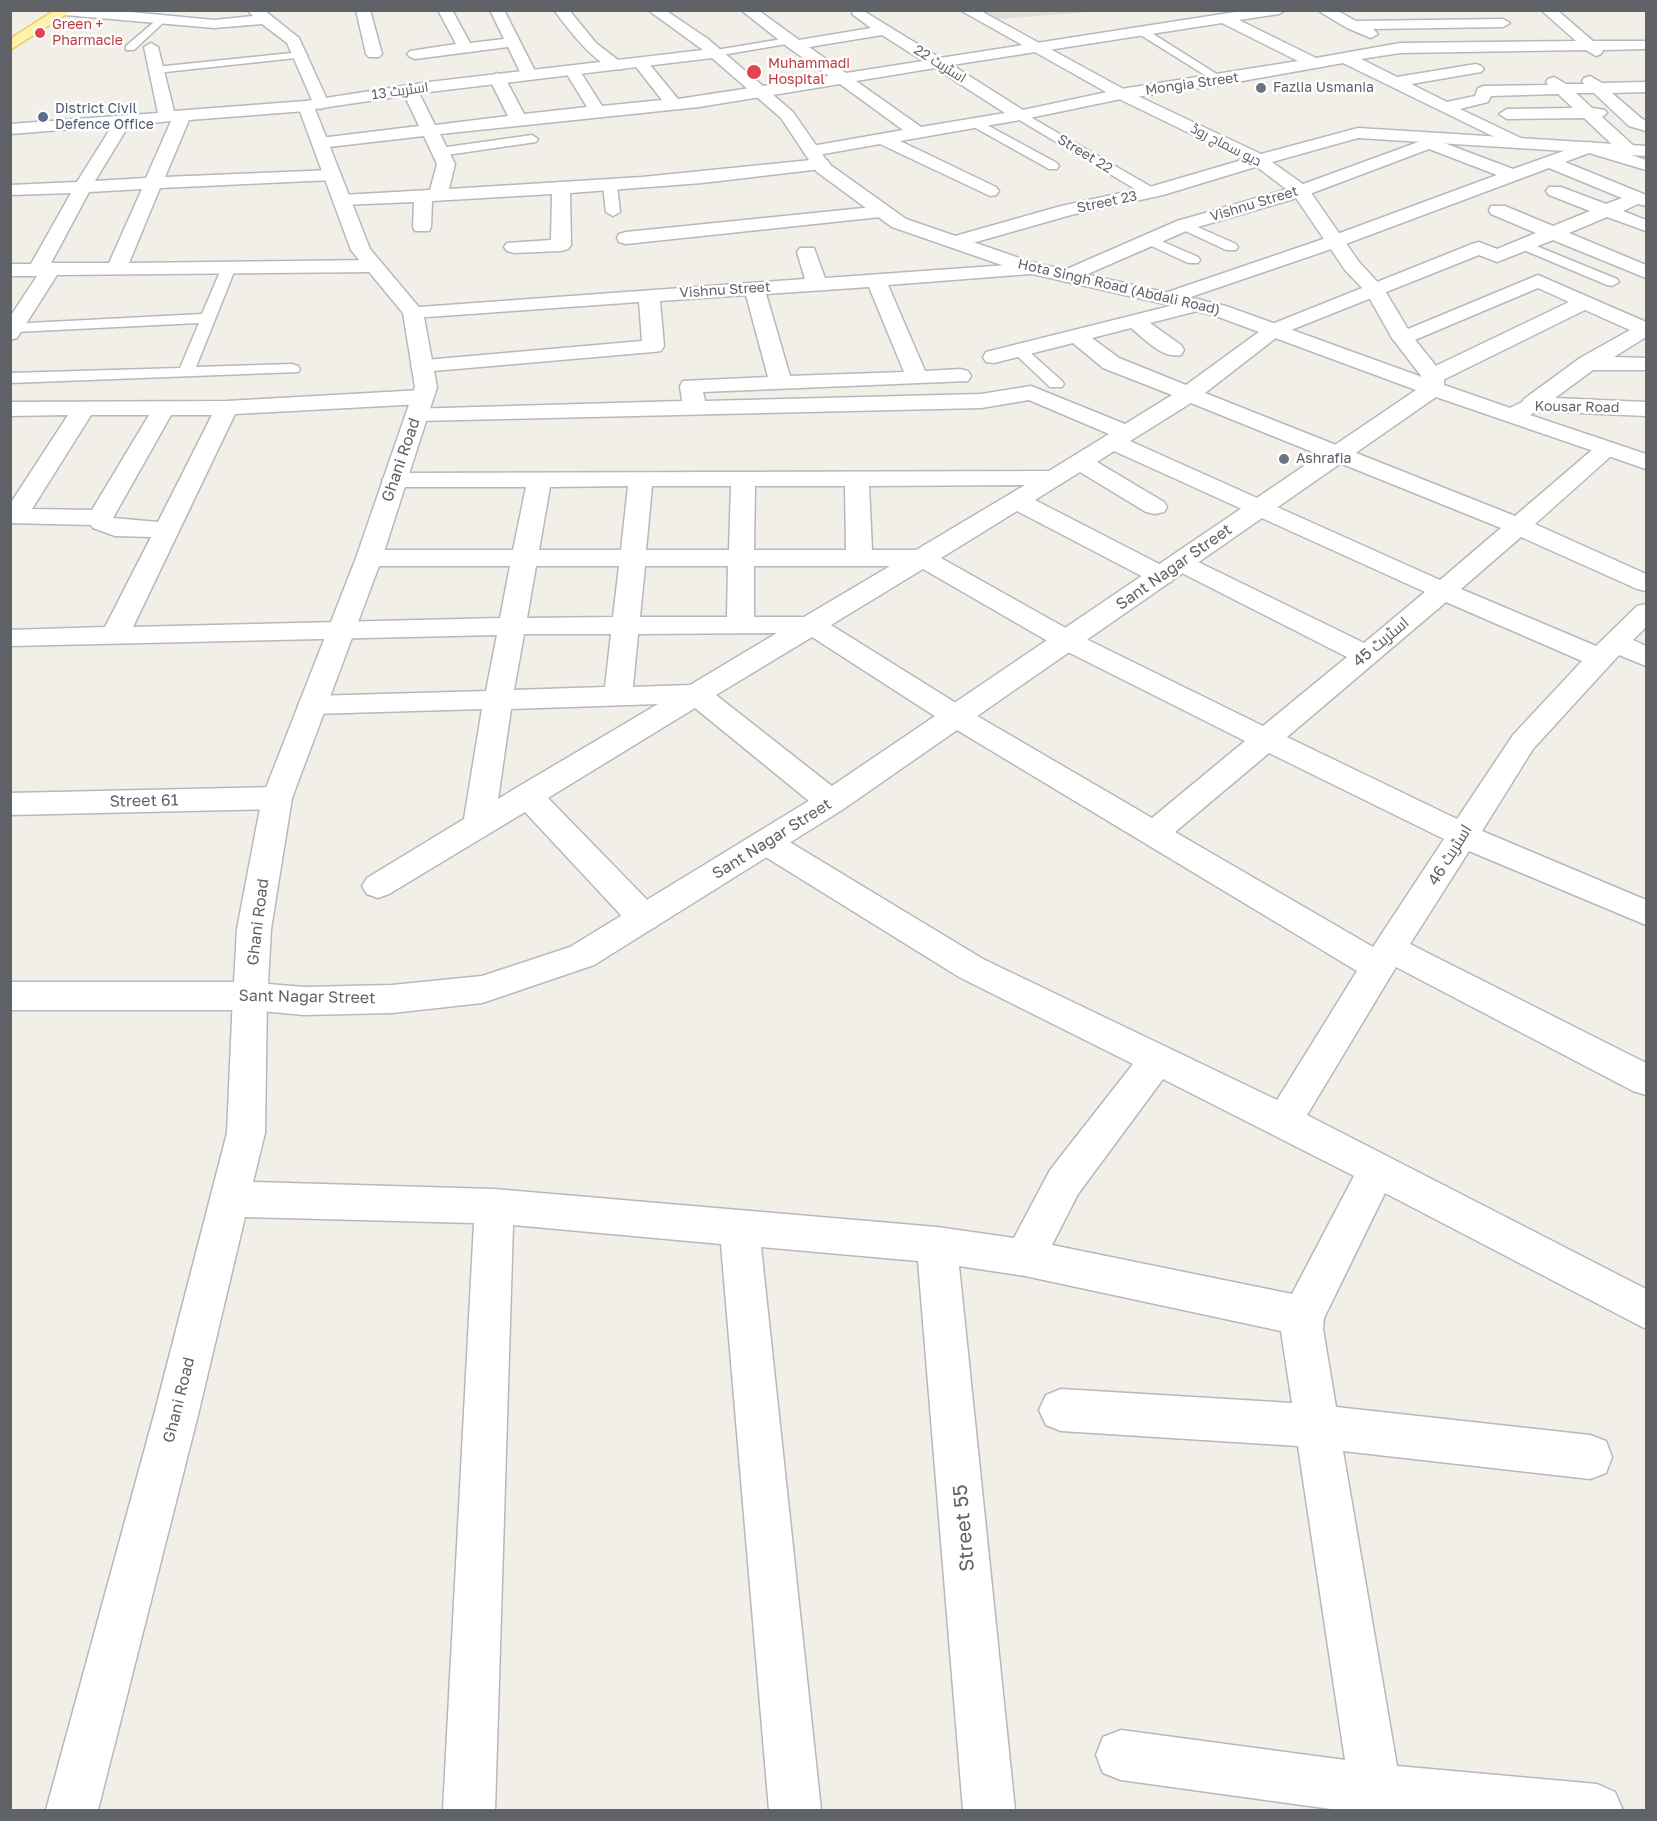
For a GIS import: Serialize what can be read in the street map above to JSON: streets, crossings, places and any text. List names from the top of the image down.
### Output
{
  "streets": {
    "street": [
      "اسٹریٹ 22",
      "Mongia Street",
      "اسٹریٹ 13",
      "دیو سماج روڈ",
      "Street 23",
      "Vishnu Street",
      "Hota Singh Road (Abdali Road)",
      "Kousar Road",
      "Ghani Road",
      "Sant Nagar Street",
      "اسٹریٹ 45",
      "Street 61",
      "اسٹریٹ 46",
      "Street 55"
    ],
    "lane": ["Street 22"]
  },
  "crossings": [
    ["اسٹریٹ 22", "Mongia Street"],
    ["اسٹریٹ 22", "Street 22"],
    ["Mongia Street", "دیو سماج روڈ"],
    ["Mongia Street", "Street 22"],
    ["Mongia Street", "Hota Singh Road (Abdali Road)"],
    ["اسٹریٹ 13", "Hota Singh Road (Abdali Road)"],
    ["دیو سماج روڈ", "Street 23"],
    ["دیو سماج روڈ", "Vishnu Street"],
    ["دیو سماج روڈ", "Hota Singh Road (Abdali Road)"],
    ["دیو سماج روڈ", "Sant Nagar Street"],
    ["Street 22", "Street 23"],
    ["Street 23", "Vishnu Street"],
    ["Street 23", "Hota Singh Road (Abdali Road)"],
    ["Vishnu Street", "Hota Singh Road (Abdali Road)"],
    ["Vishnu Street", "Ghani Road"],
    ["Hota Singh Road (Abdali Road)", "Kousar Road"],
    ["Hota Singh Road (Abdali Road)", "Sant Nagar Street"],
    ["Hota Singh Road (Abdali Road)", "اسٹریٹ 45"],
    ["Ghani Road", "Sant Nagar Street"],
    ["Ghani Road", "Street 61"]
  ],
  "places": [
    "Green + Pharmacie",
    "Muhammadi Hospital",
    "Fazlia Usmania",
    "District Civil Defence Office",
    "Ashrafia"
  ]
}
